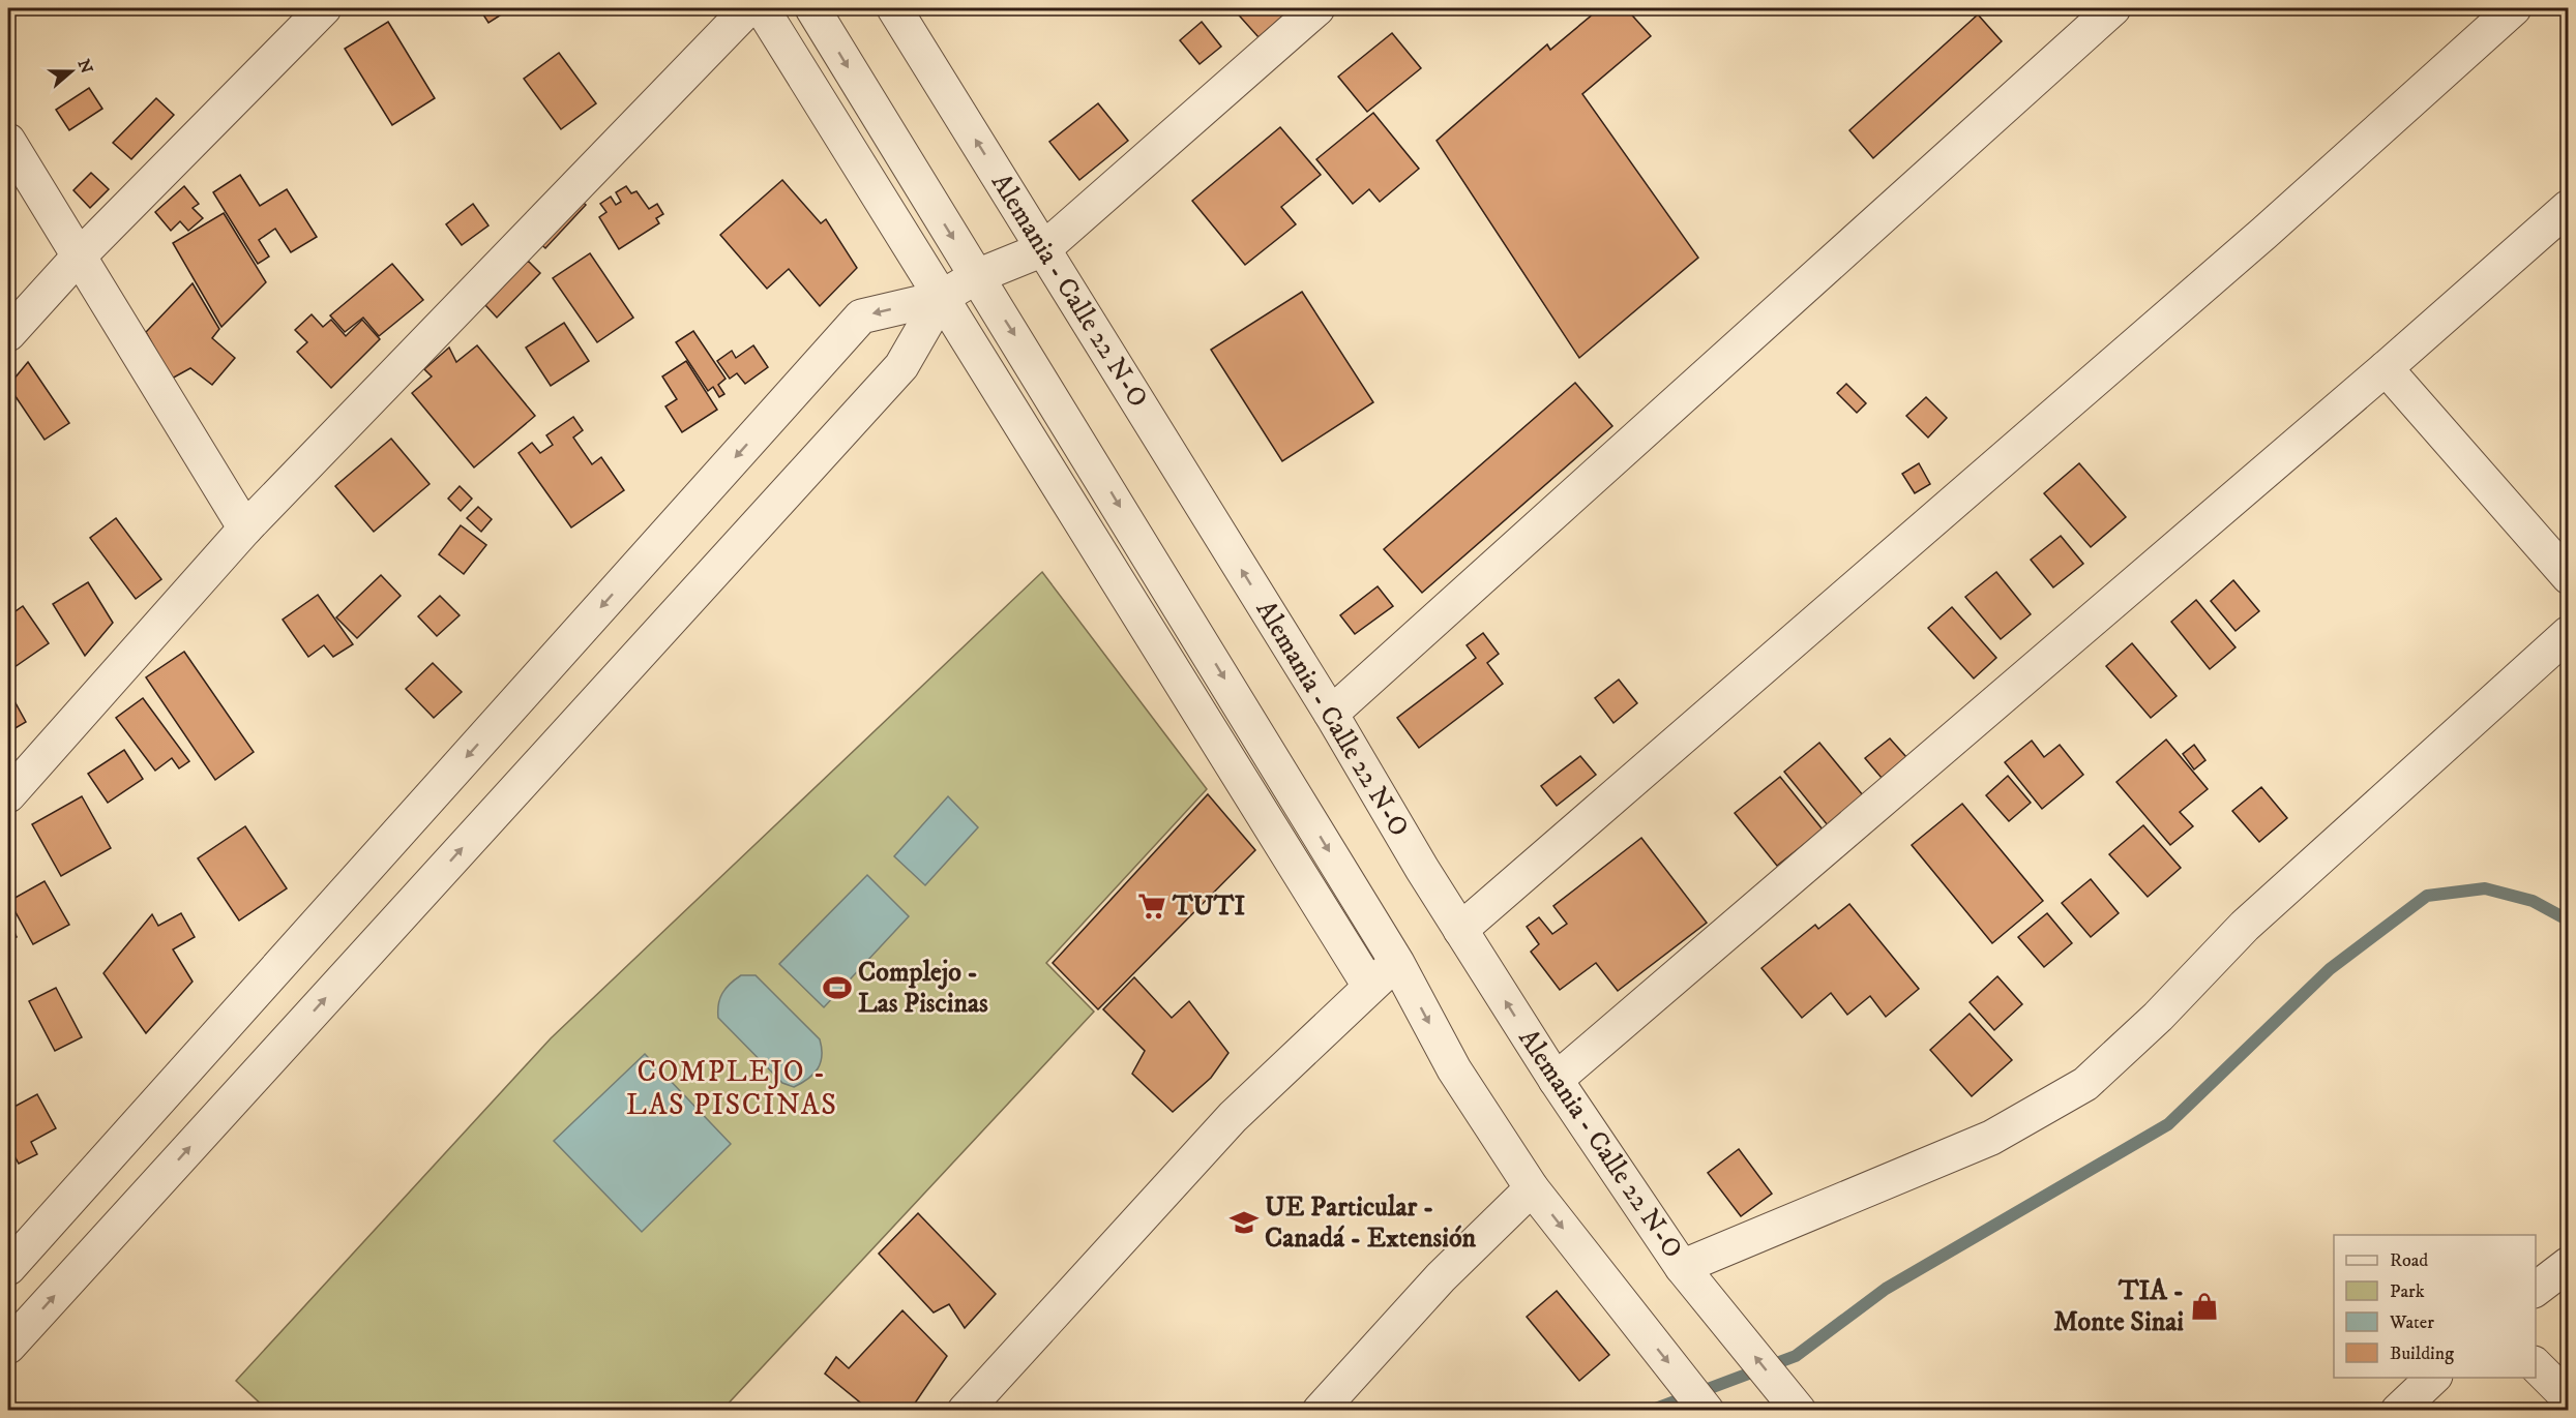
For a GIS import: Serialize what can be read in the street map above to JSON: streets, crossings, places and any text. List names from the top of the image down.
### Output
{
  "streets": {
    "street": ["Alemania - Calle 22 N-O"]
  },
  "districts": ["COMPLEJO - LAS PISCINAS"],
  "places": {
    "supermarket": ["TUTI"],
    "sports": ["Complejo - Las Piscinas"],
    "school or university": ["UE Particular - Canadá - Extensión"],
    "shop": ["TIA - Monte Sinai"]
  },
  "legend": [
    "Road",
    "Park",
    "Water",
    "Building"
  ],
  "north": "right"
}
